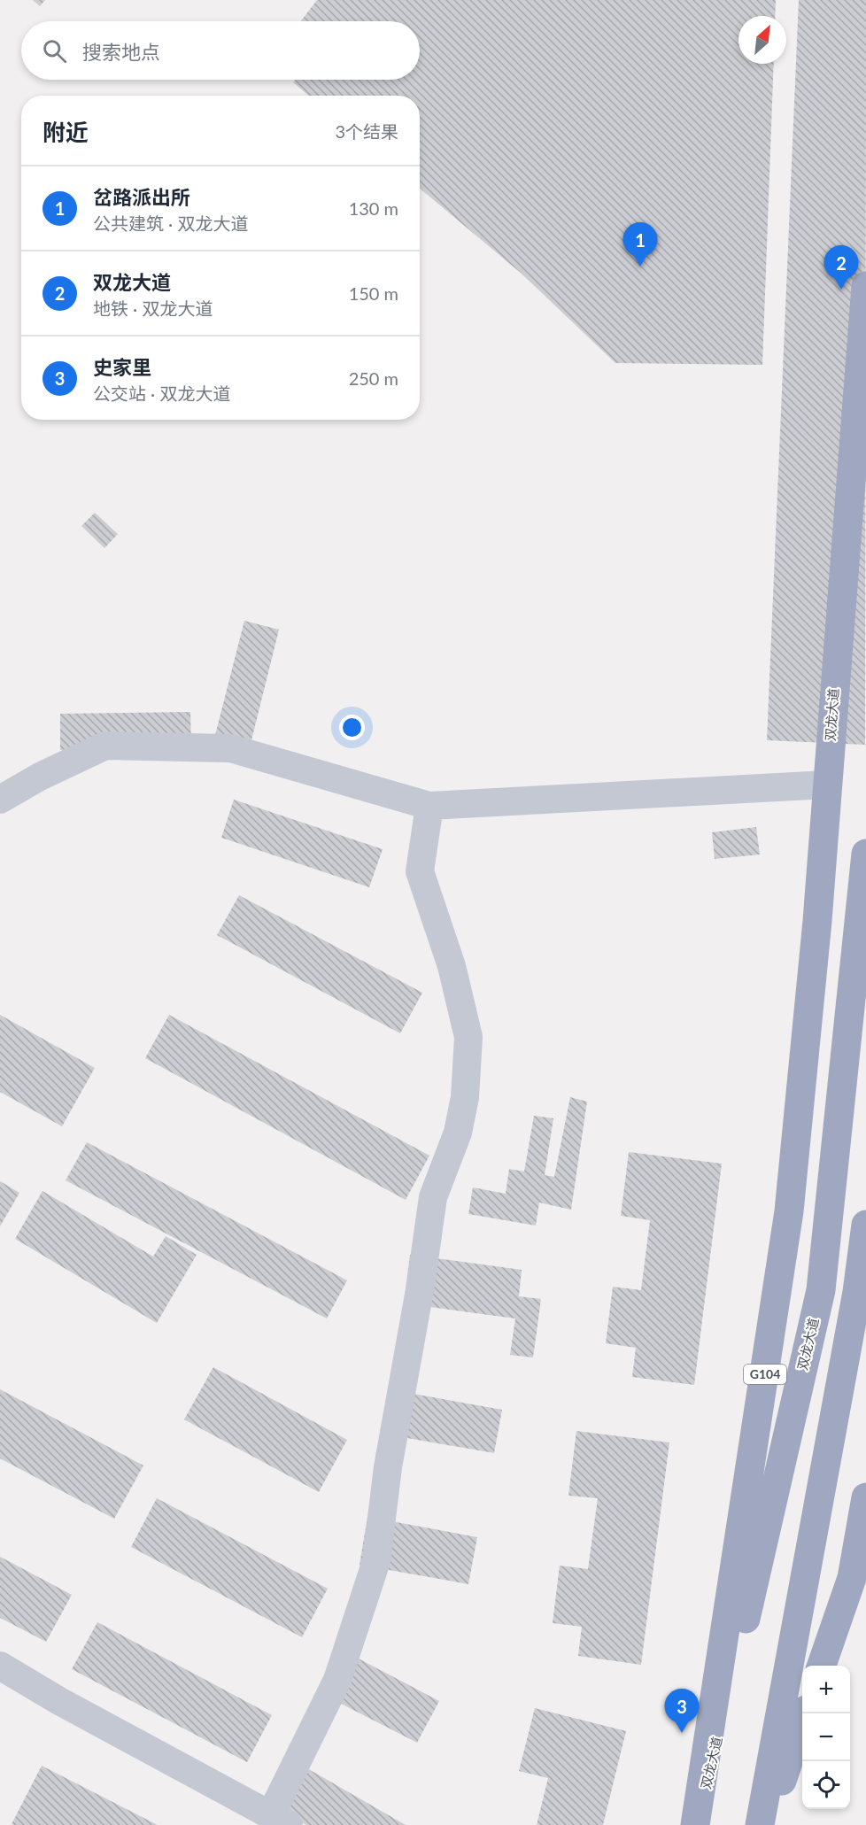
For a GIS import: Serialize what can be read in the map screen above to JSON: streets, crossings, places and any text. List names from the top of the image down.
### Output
{
  "streets": {
    "highway": ["双龙大道", "G104"]
  },
  "north": "top right",
  "page": {
    "search": "搜索地点",
    "heading": ["附近", "3个结果"],
    "list": [
      {
        "mark": "1",
        "name": "岔路派出所",
        "note": "公共建筑 · 双龙大道",
        "value": "130 m"
      },
      {
        "mark": "2",
        "name": "双龙大道",
        "note": "地铁 · 双龙大道",
        "value": "150 m"
      },
      {
        "mark": "3",
        "name": "史家里",
        "note": "公交站 · 双龙大道",
        "value": "250 m"
      }
    ],
    "pins": ["1", "2", "3"],
    "map_buttons": ["+", "−"]
  }
}
